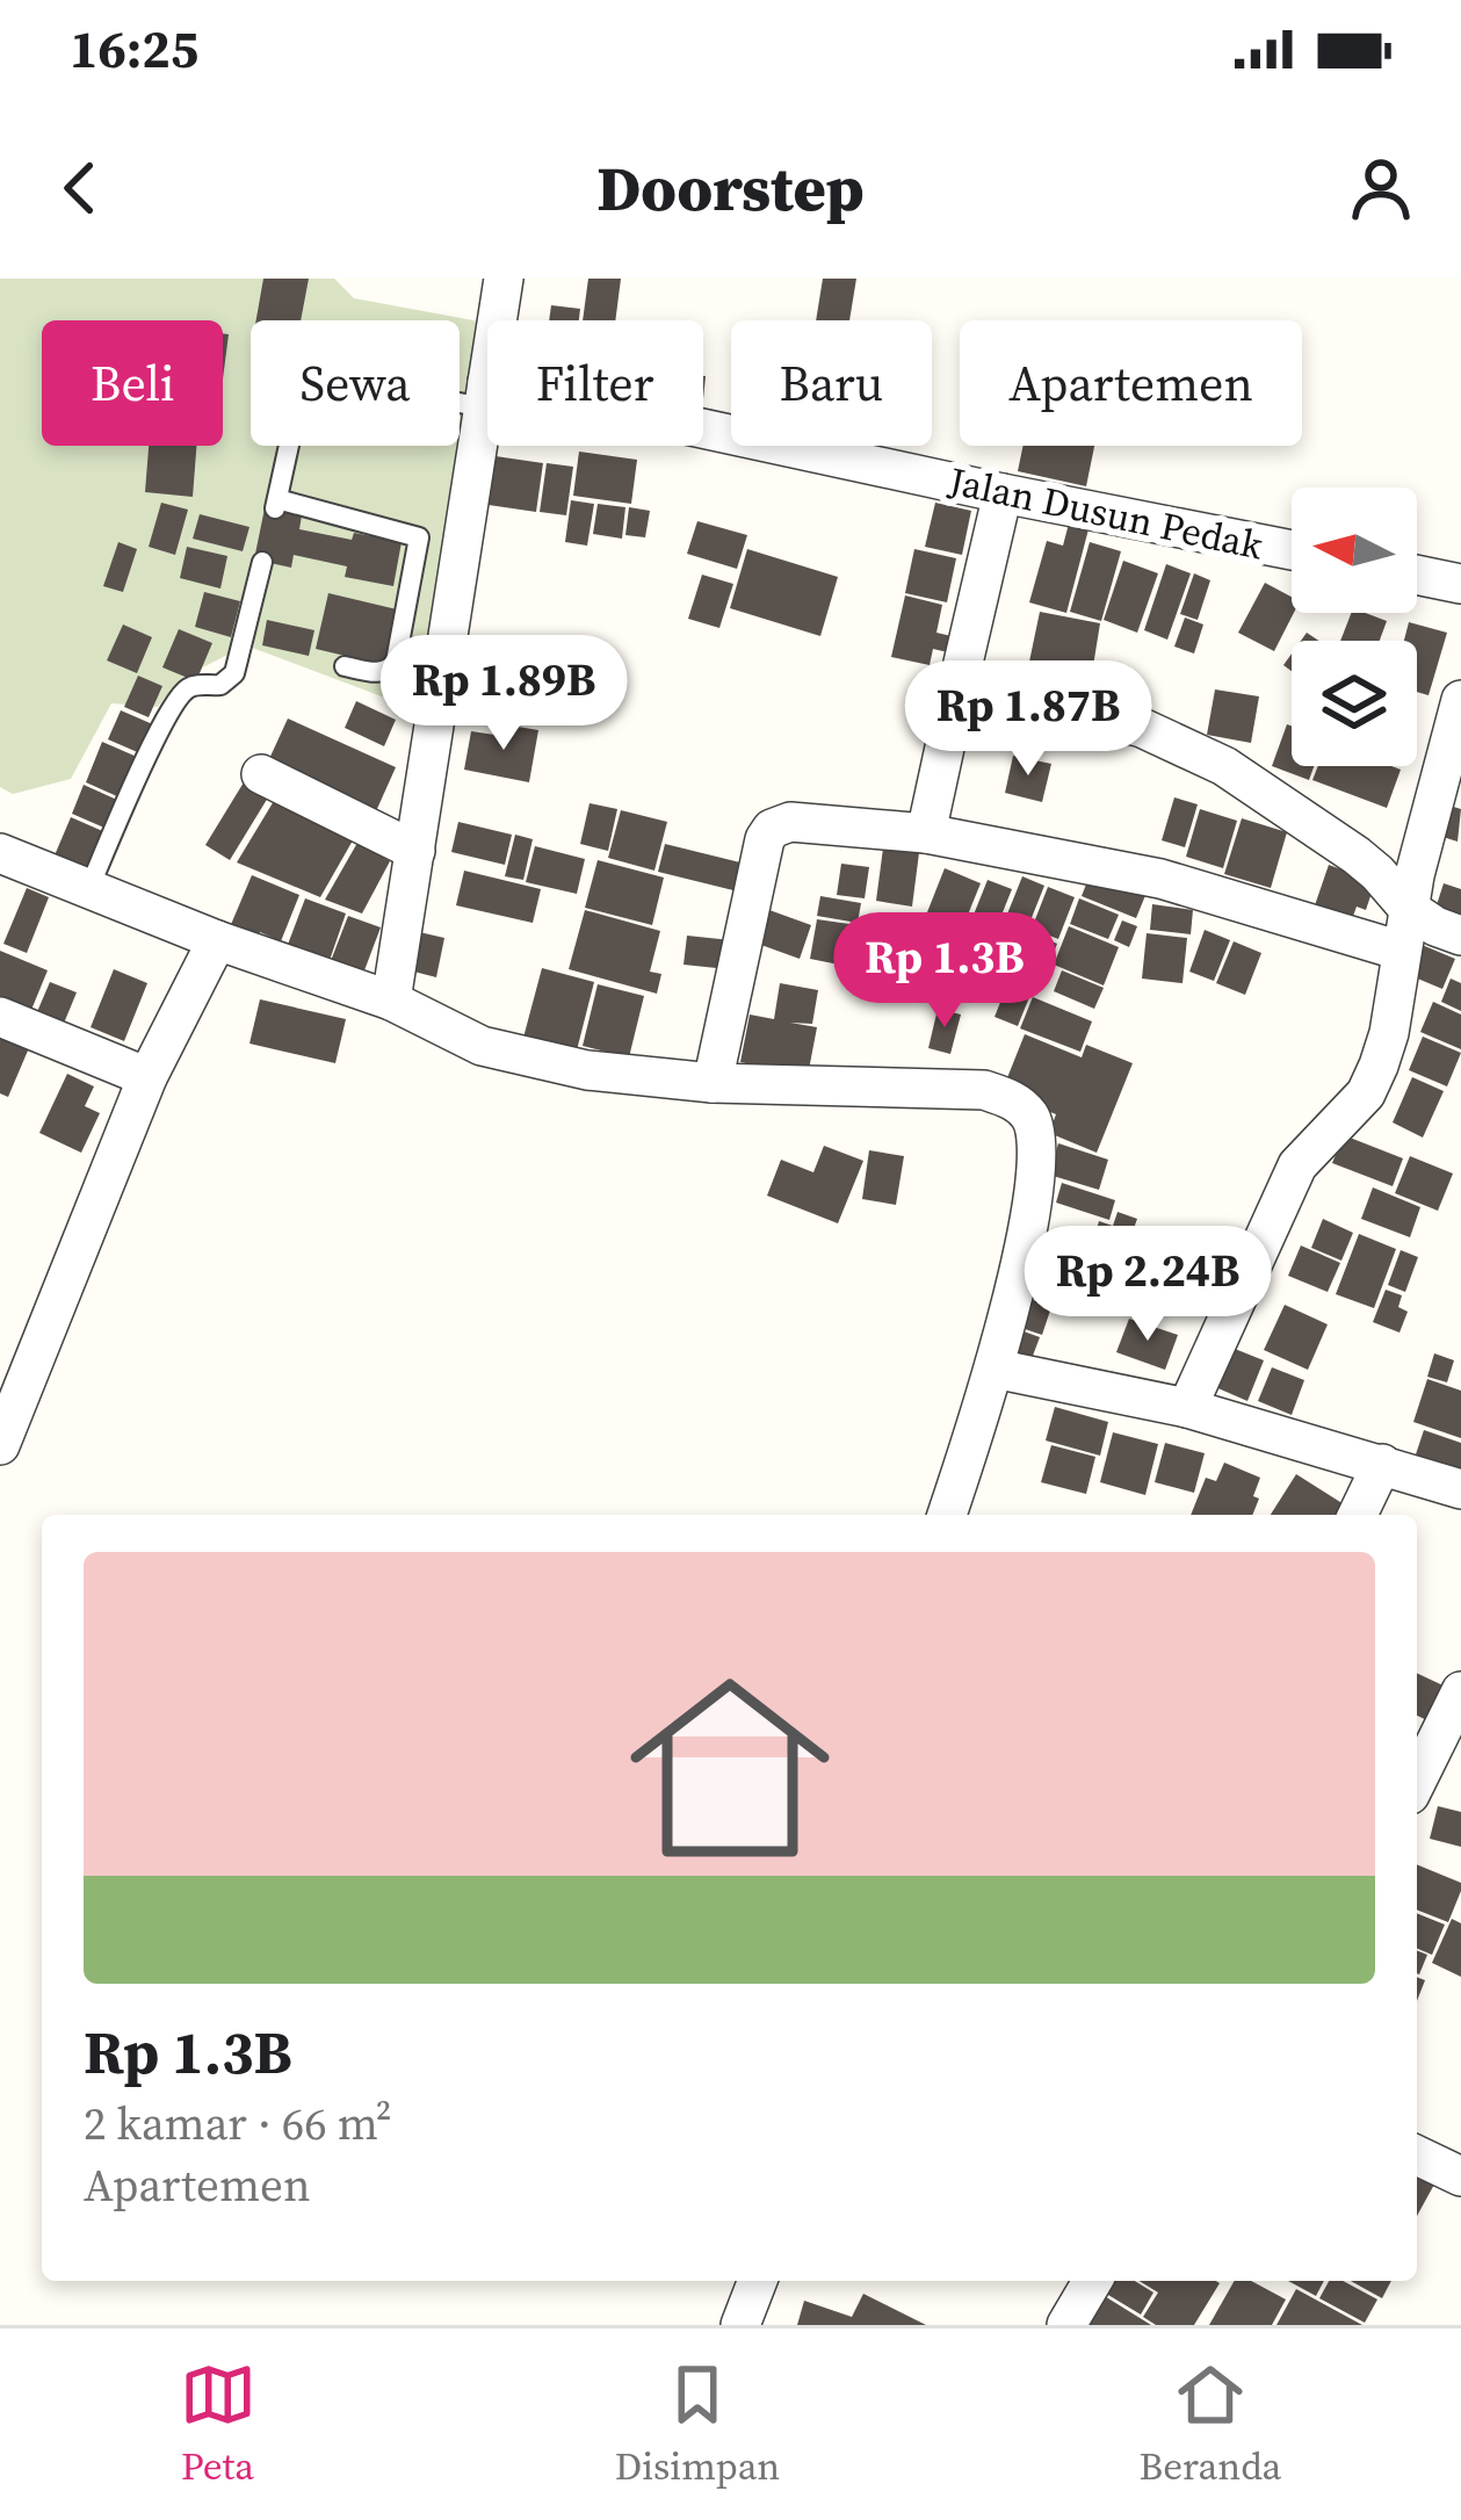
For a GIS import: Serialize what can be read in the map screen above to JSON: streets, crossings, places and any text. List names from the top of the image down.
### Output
{
  "streets": {
    "street": ["Jalan Dusun Pedak"]
  },
  "north": "left",
  "page": {
    "status": "16:25",
    "header": "Doorstep",
    "chip": [
      "Beli",
      "Sewa",
      "Filter",
      "Baru",
      "Apartemen"
    ],
    "price": [
      "Rp 1.89B",
      "Rp 1.87B",
      "Rp 1.3B",
      "Rp 2.24B"
    ],
    "list": [
      {
        "name": "Rp 1.3B",
        "note": "2 kamar · 66 m² · Apartemen"
      }
    ],
    "tabs": ["Peta", "Disimpan", "Beranda"]
  }
}
